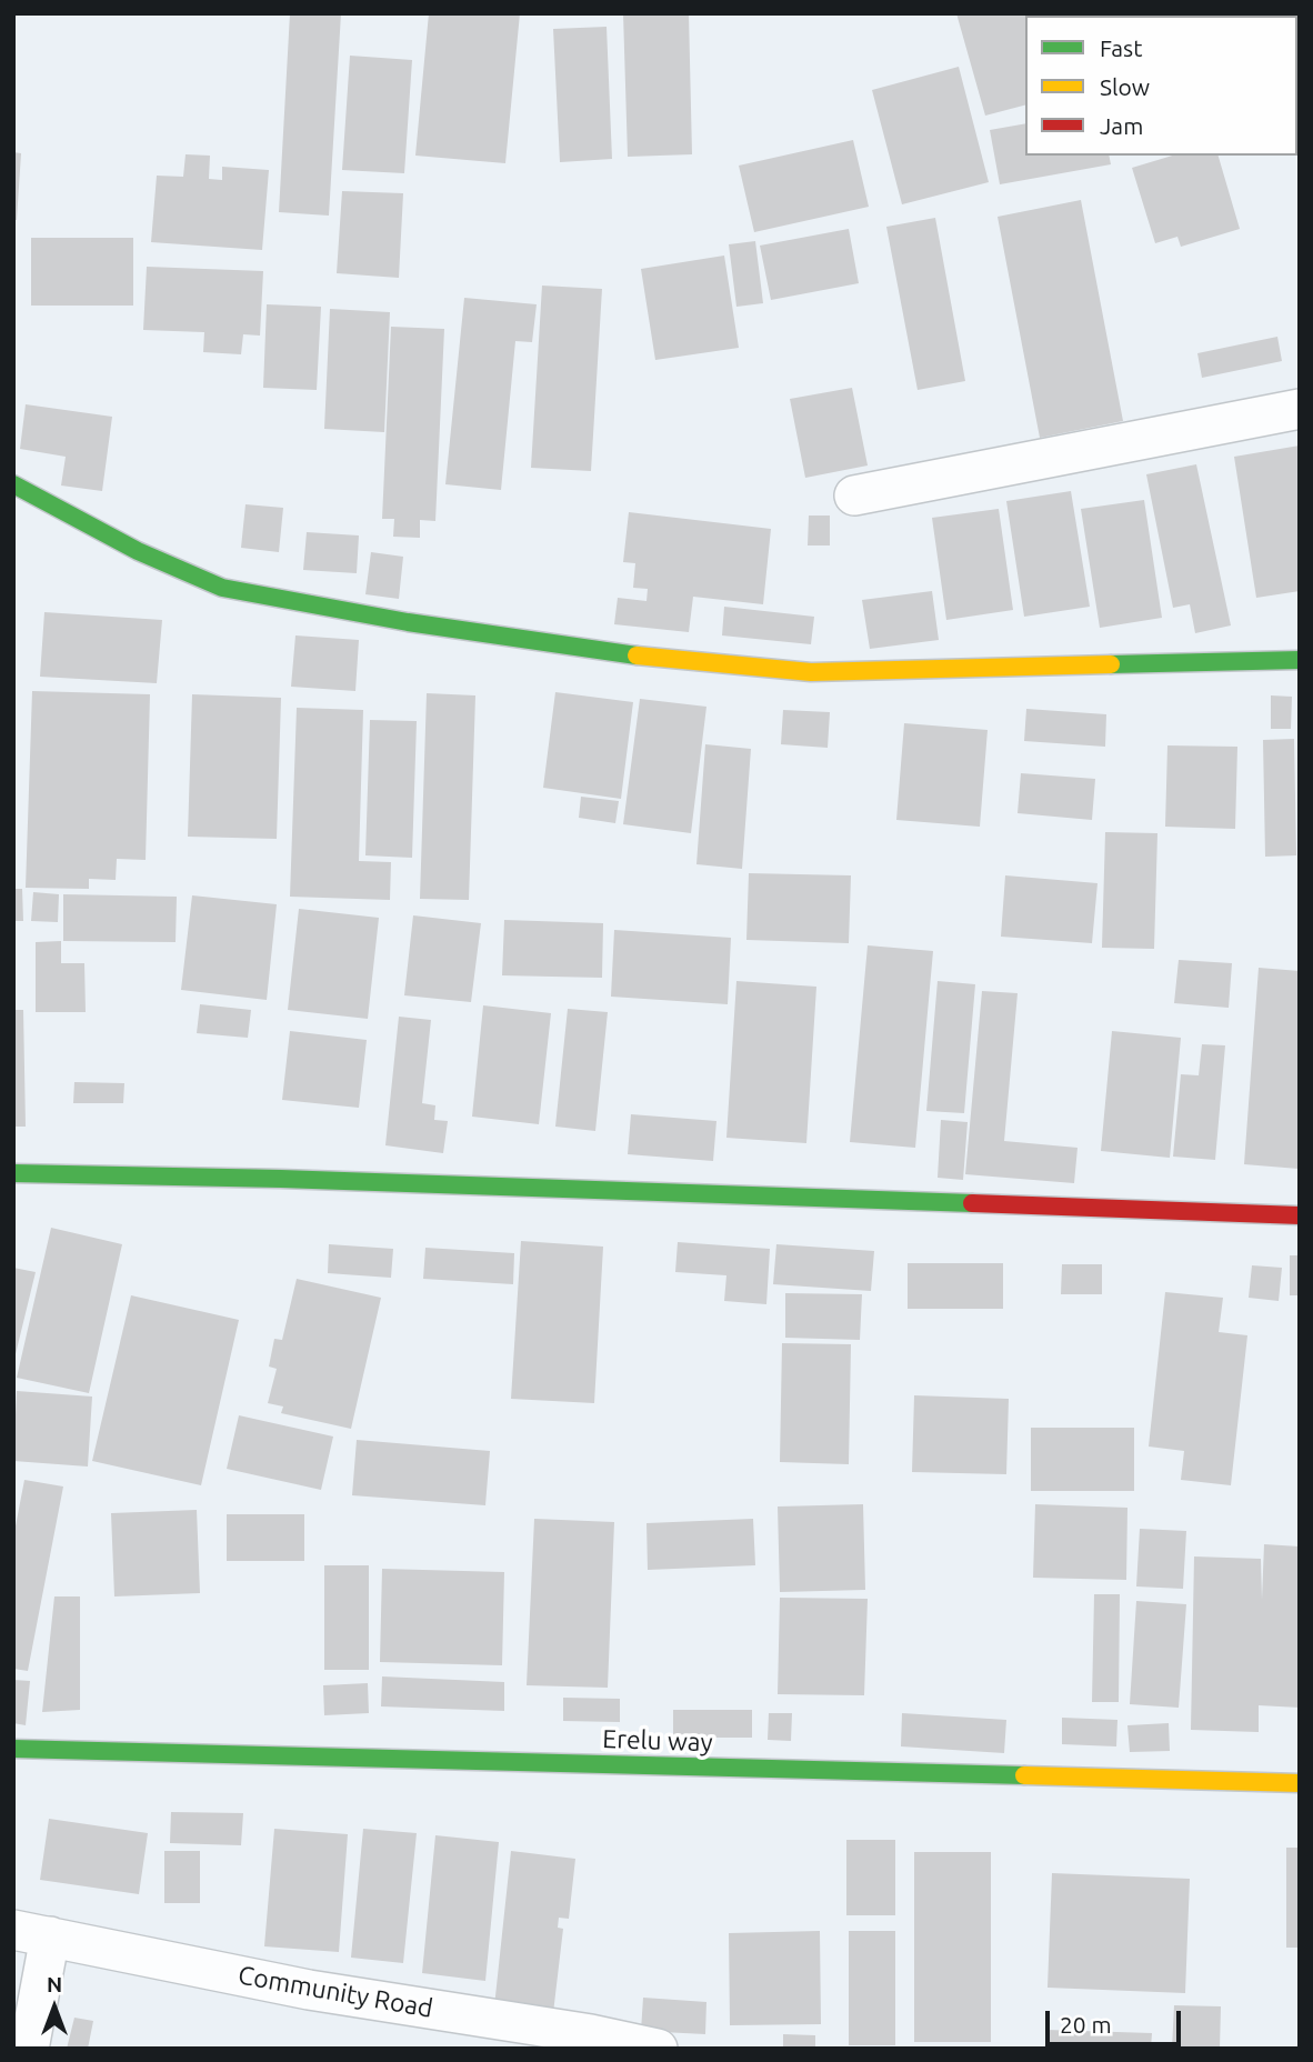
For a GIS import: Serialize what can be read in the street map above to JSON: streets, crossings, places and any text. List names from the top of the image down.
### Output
{
  "streets": {
    "street": ["Erelu way", "Community Road"]
  },
  "legend": ["Fast", "Slow", "Jam"],
  "scale_bar": "20 m",
  "north": "top"
}
